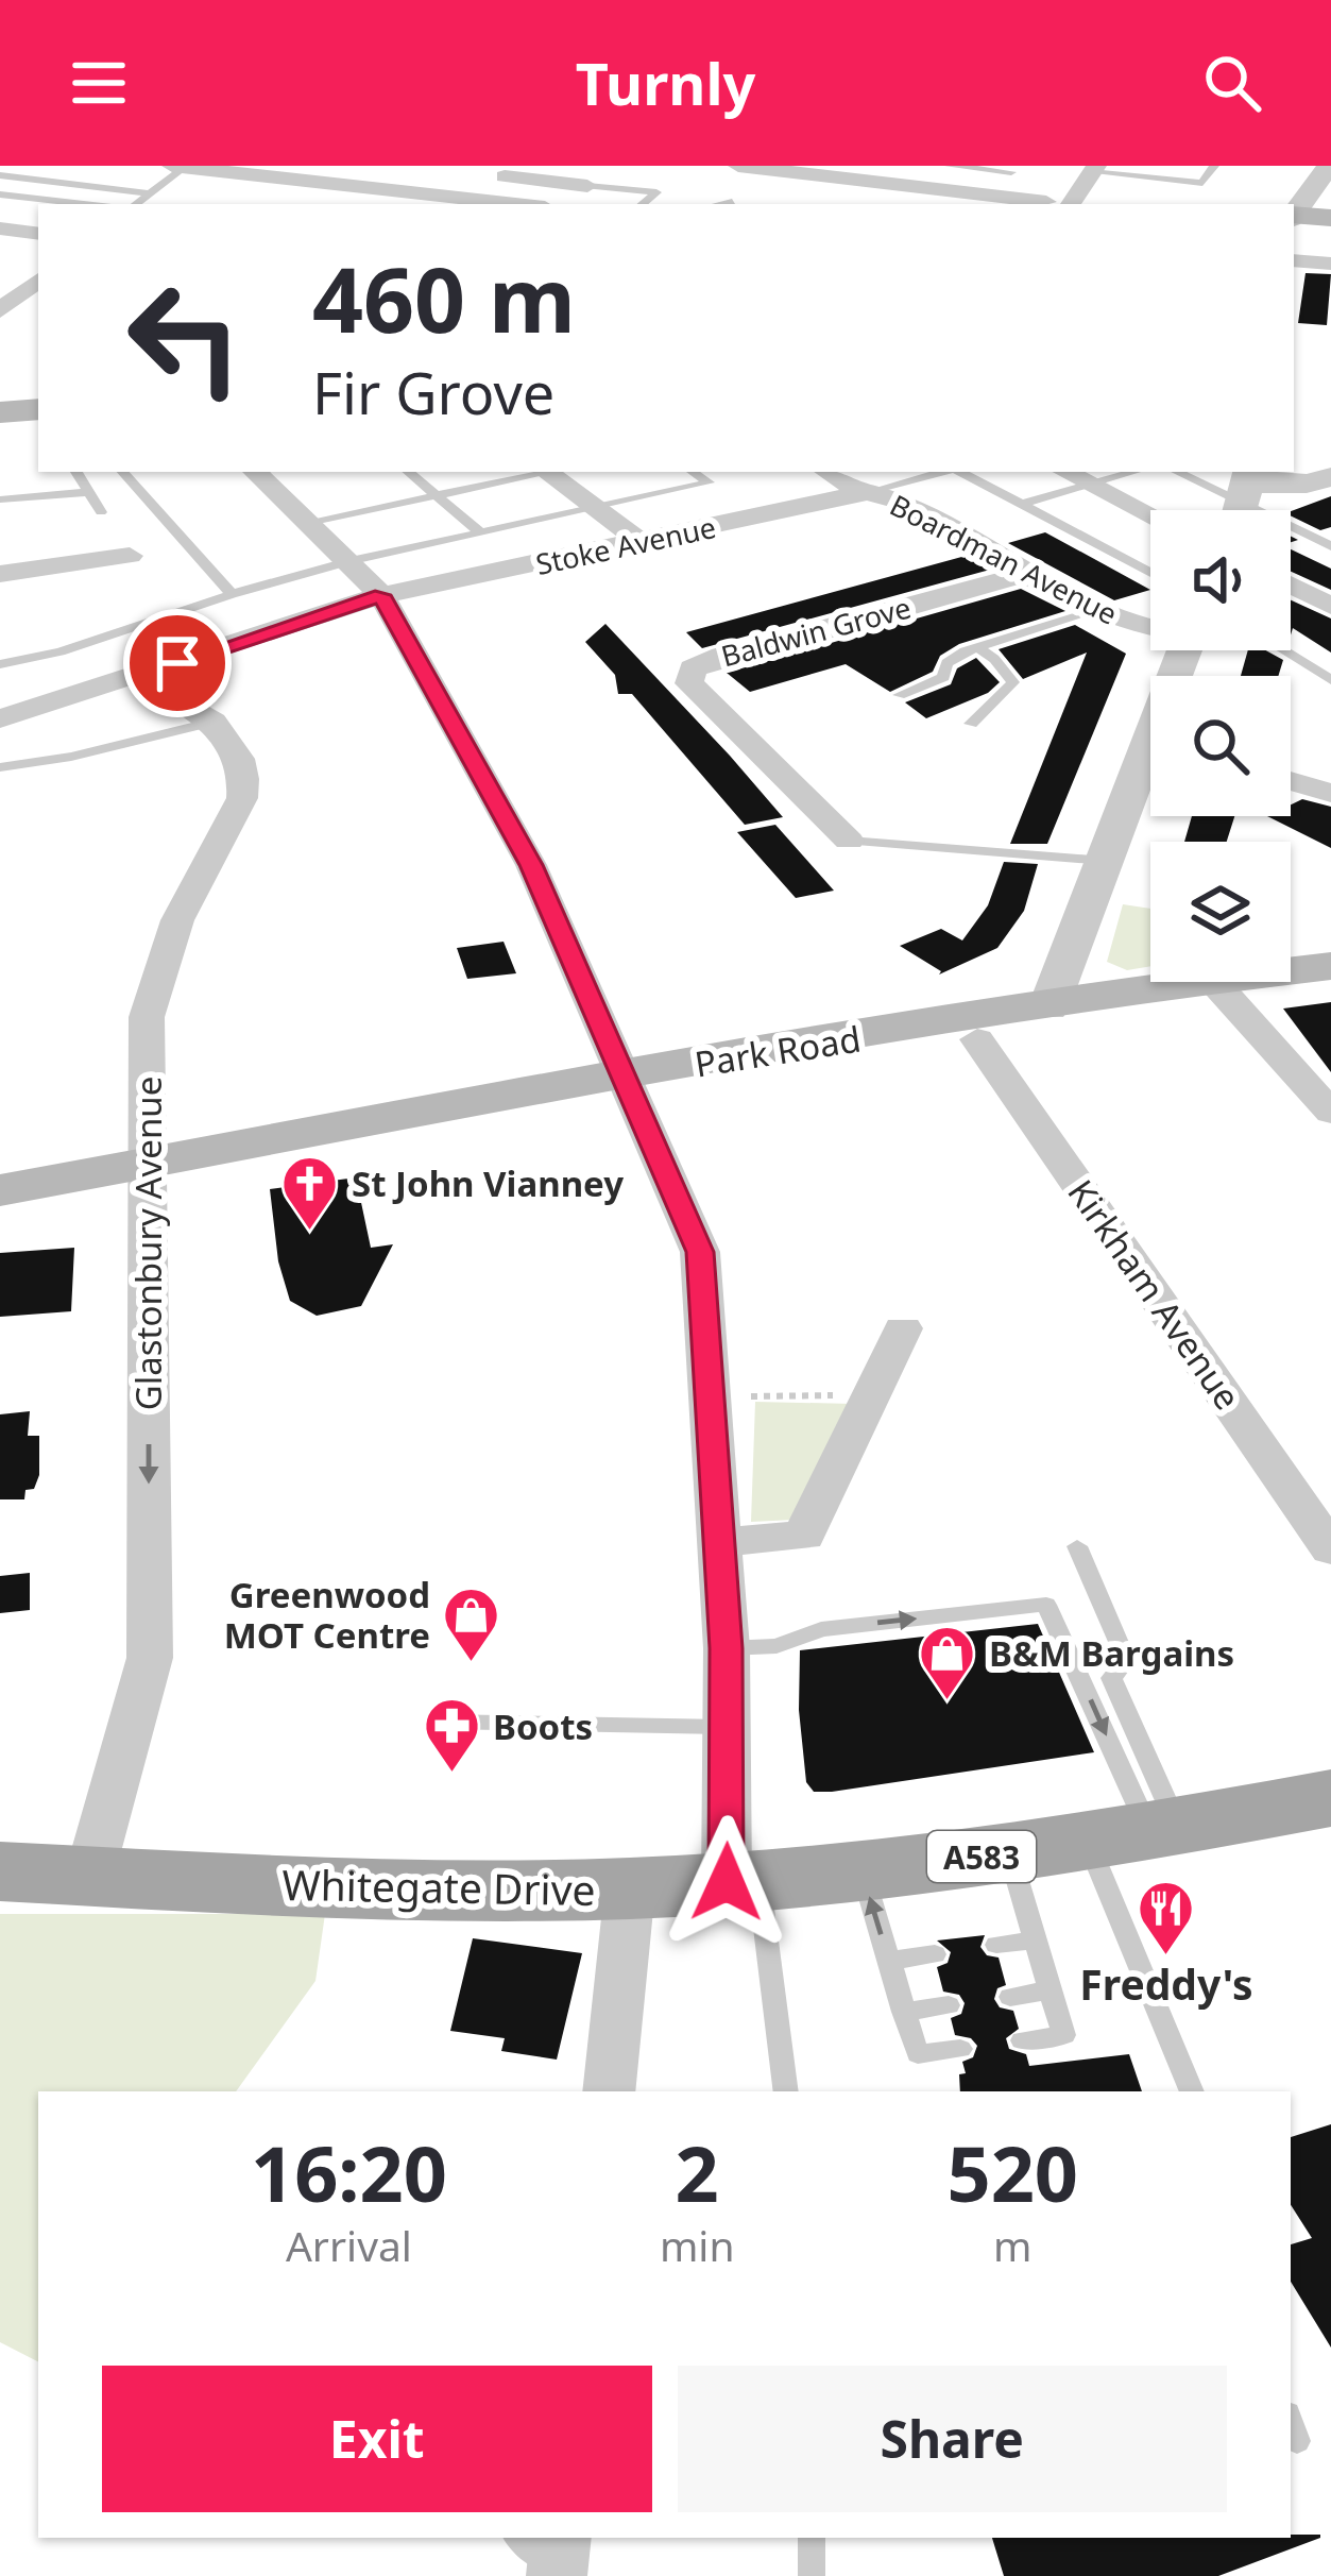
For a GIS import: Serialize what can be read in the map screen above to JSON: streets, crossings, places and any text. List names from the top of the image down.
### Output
{
  "streets": {
    "main road": ["Park Road", "A583", "Whitegate Drive"],
    "street": [
      "Stoke Avenue",
      "Boardman Avenue",
      "Baldwin Grove",
      "Glastonbury Avenue",
      "Kirkham Avenue"
    ]
  },
  "crossings": [
    ["Stoke Avenue", "Boardman Avenue"],
    ["Boardman Avenue", "Baldwin Grove"],
    ["Park Road", "Glastonbury Avenue"],
    ["Glastonbury Avenue", "Whitegate Drive"]
  ],
  "one_way": ["Glastonbury Avenue"],
  "places": {
    "church": ["St John Vianney"],
    "shop": ["Greenwood MOT Centre", "B&M Bargains"],
    "pharmacy": ["Boots"],
    "restaurant": ["Freddy's"]
  },
  "page": {
    "header": "Turnly",
    "turn": ["460 m", "Fir Grove"],
    "eta": [
      "16:20",
      "Arrival",
      "2",
      "min",
      "520",
      "m"
    ],
    "buttons": ["Exit", "Share"]
  }
}
